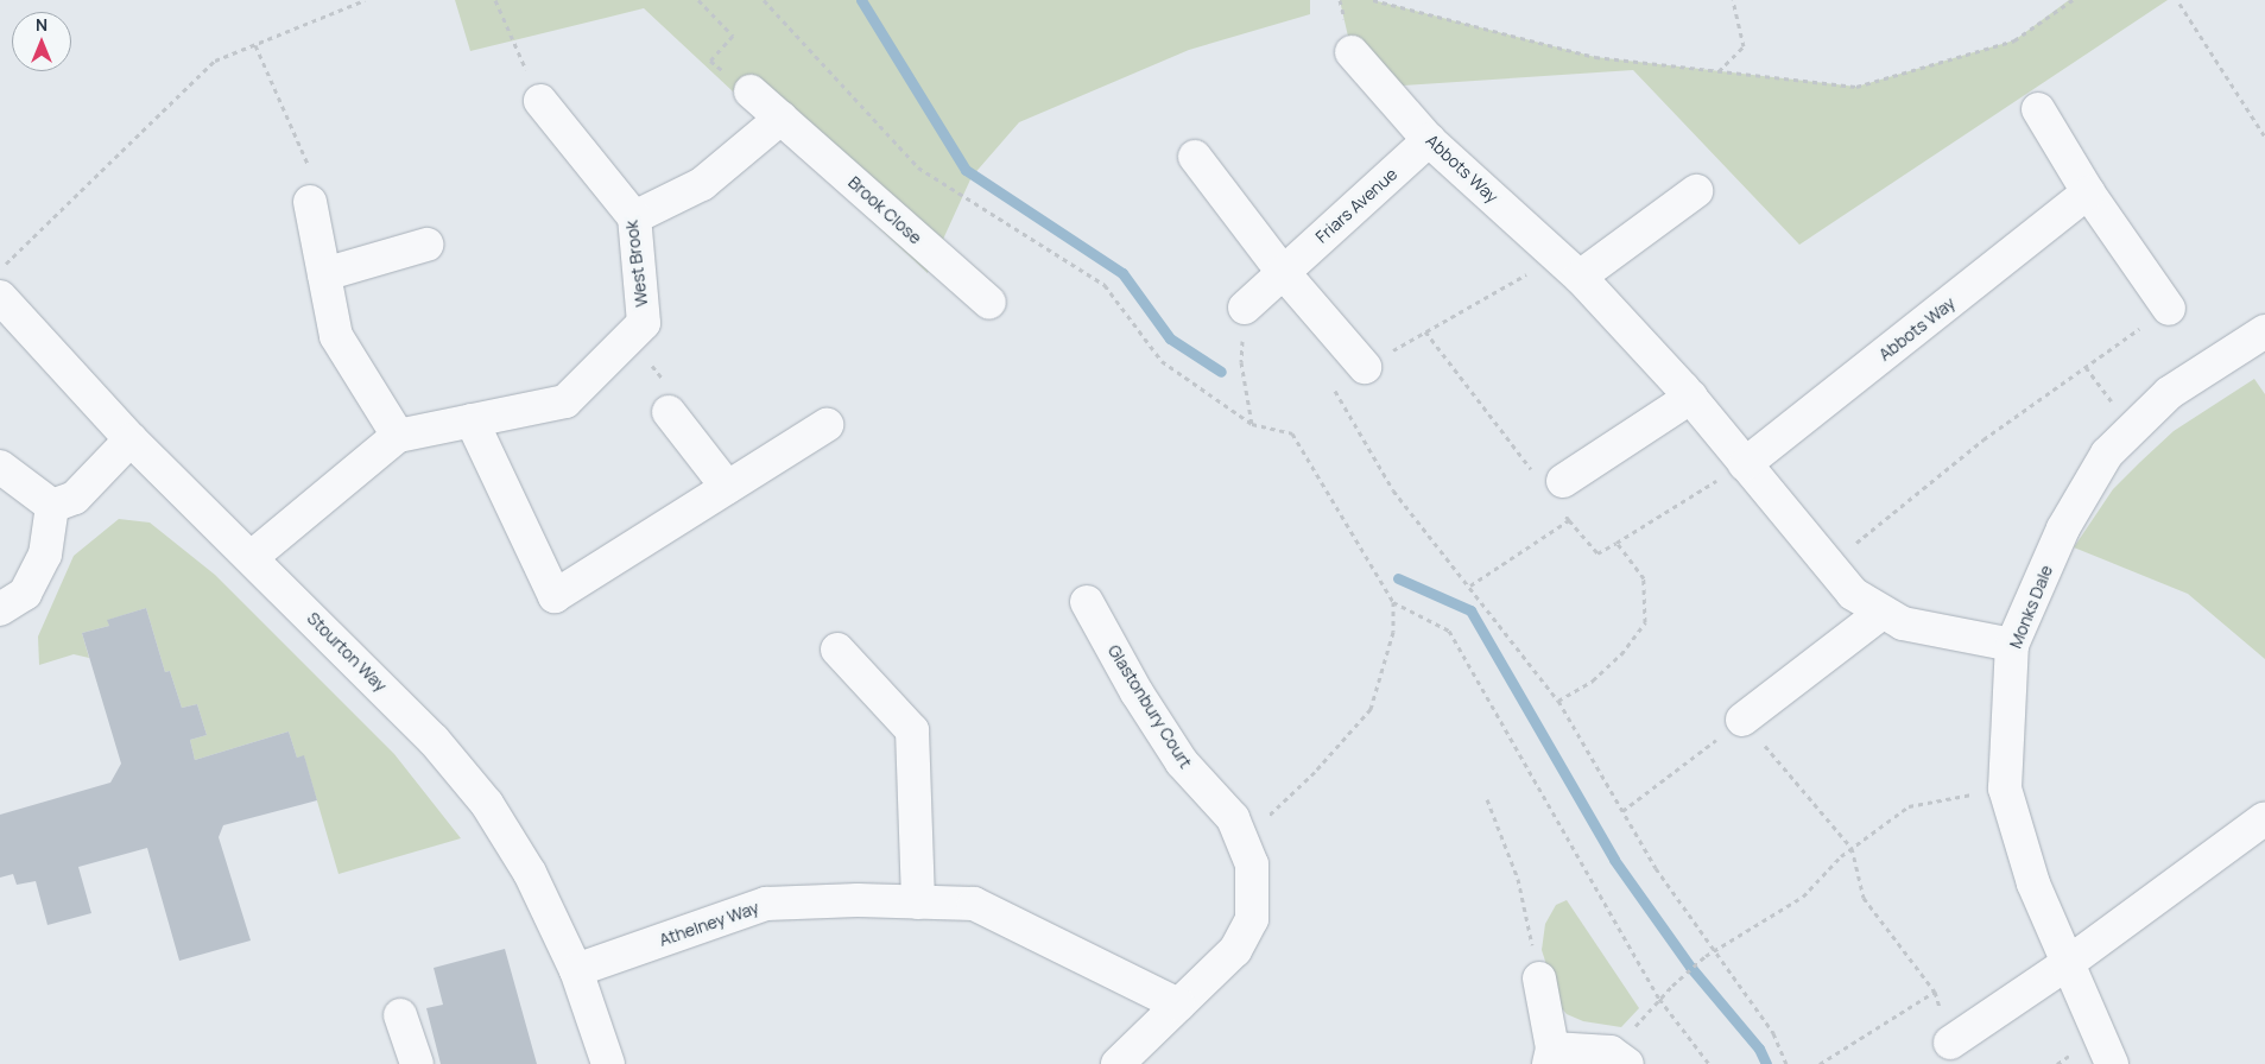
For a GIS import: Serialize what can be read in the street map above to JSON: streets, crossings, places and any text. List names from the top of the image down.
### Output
{
  "streets": {
    "street": [
      "Abbots Way",
      "Friars Avenue",
      "Brook Close",
      "West Brook",
      "Monks Dale",
      "Stourton Way",
      "Glastonbury Court",
      "Athelney Way"
    ]
  },
  "crossings": [
    ["Abbots Way", "Friars Avenue"],
    ["Abbots Way", "Monks Dale"],
    ["West Brook", "Stourton Way"],
    ["Stourton Way", "Athelney Way"],
    ["Glastonbury Court", "Athelney Way"]
  ],
  "north": "top"
}
